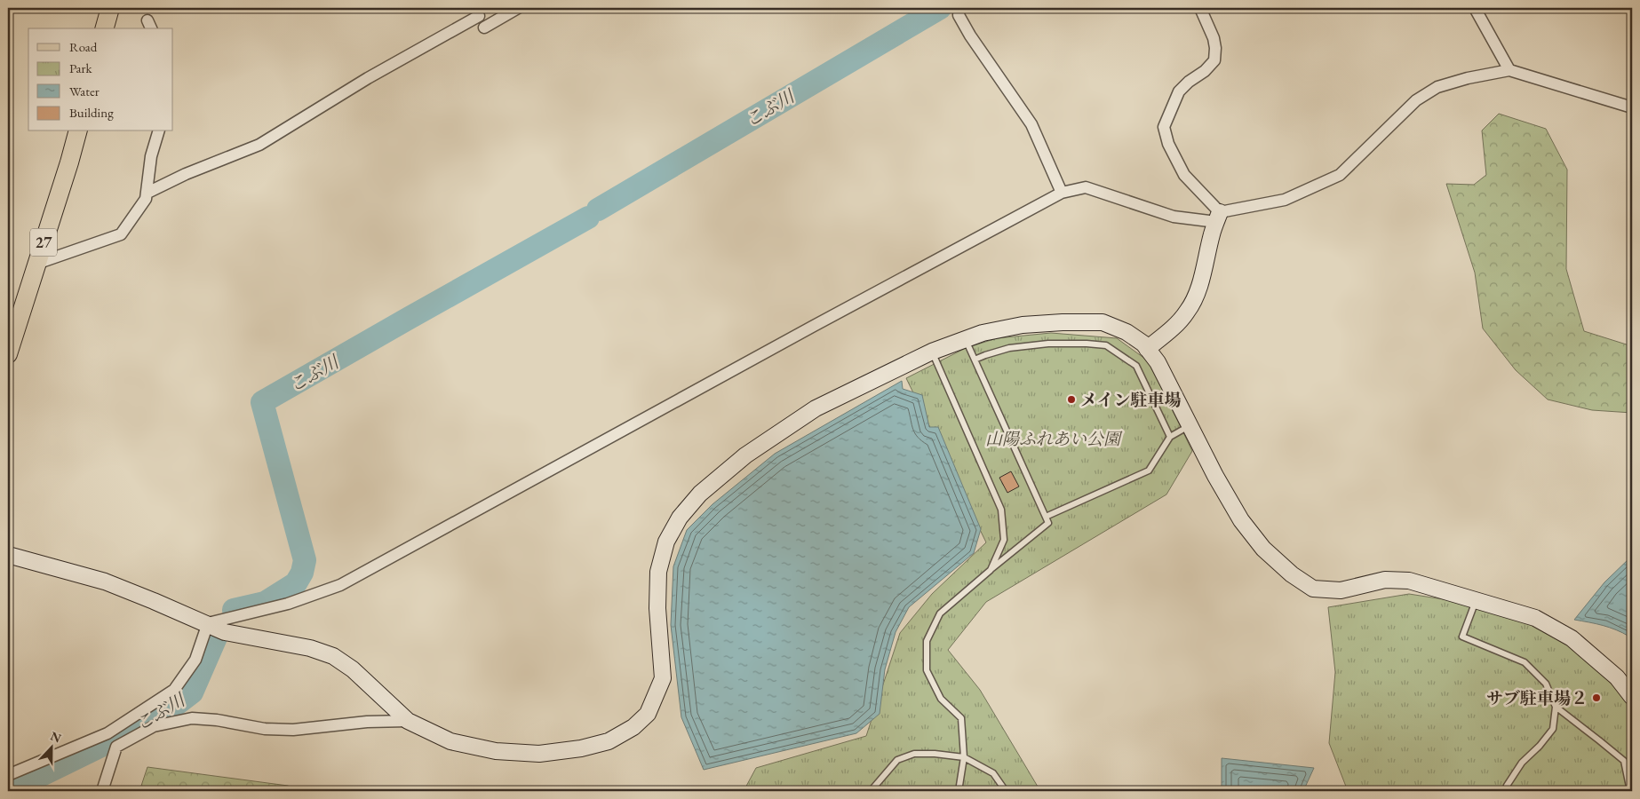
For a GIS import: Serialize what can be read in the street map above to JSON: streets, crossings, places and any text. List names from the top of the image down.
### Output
{
  "streets": {
    "main road": ["27"]
  },
  "water": ["こぶ川"],
  "parks": ["山陽ふれあい公園"],
  "places": ["メイン駐車場", "サブ駐車場２"],
  "legend": [
    "Road",
    "Park",
    "Water",
    "Building"
  ],
  "north": "top"
}
